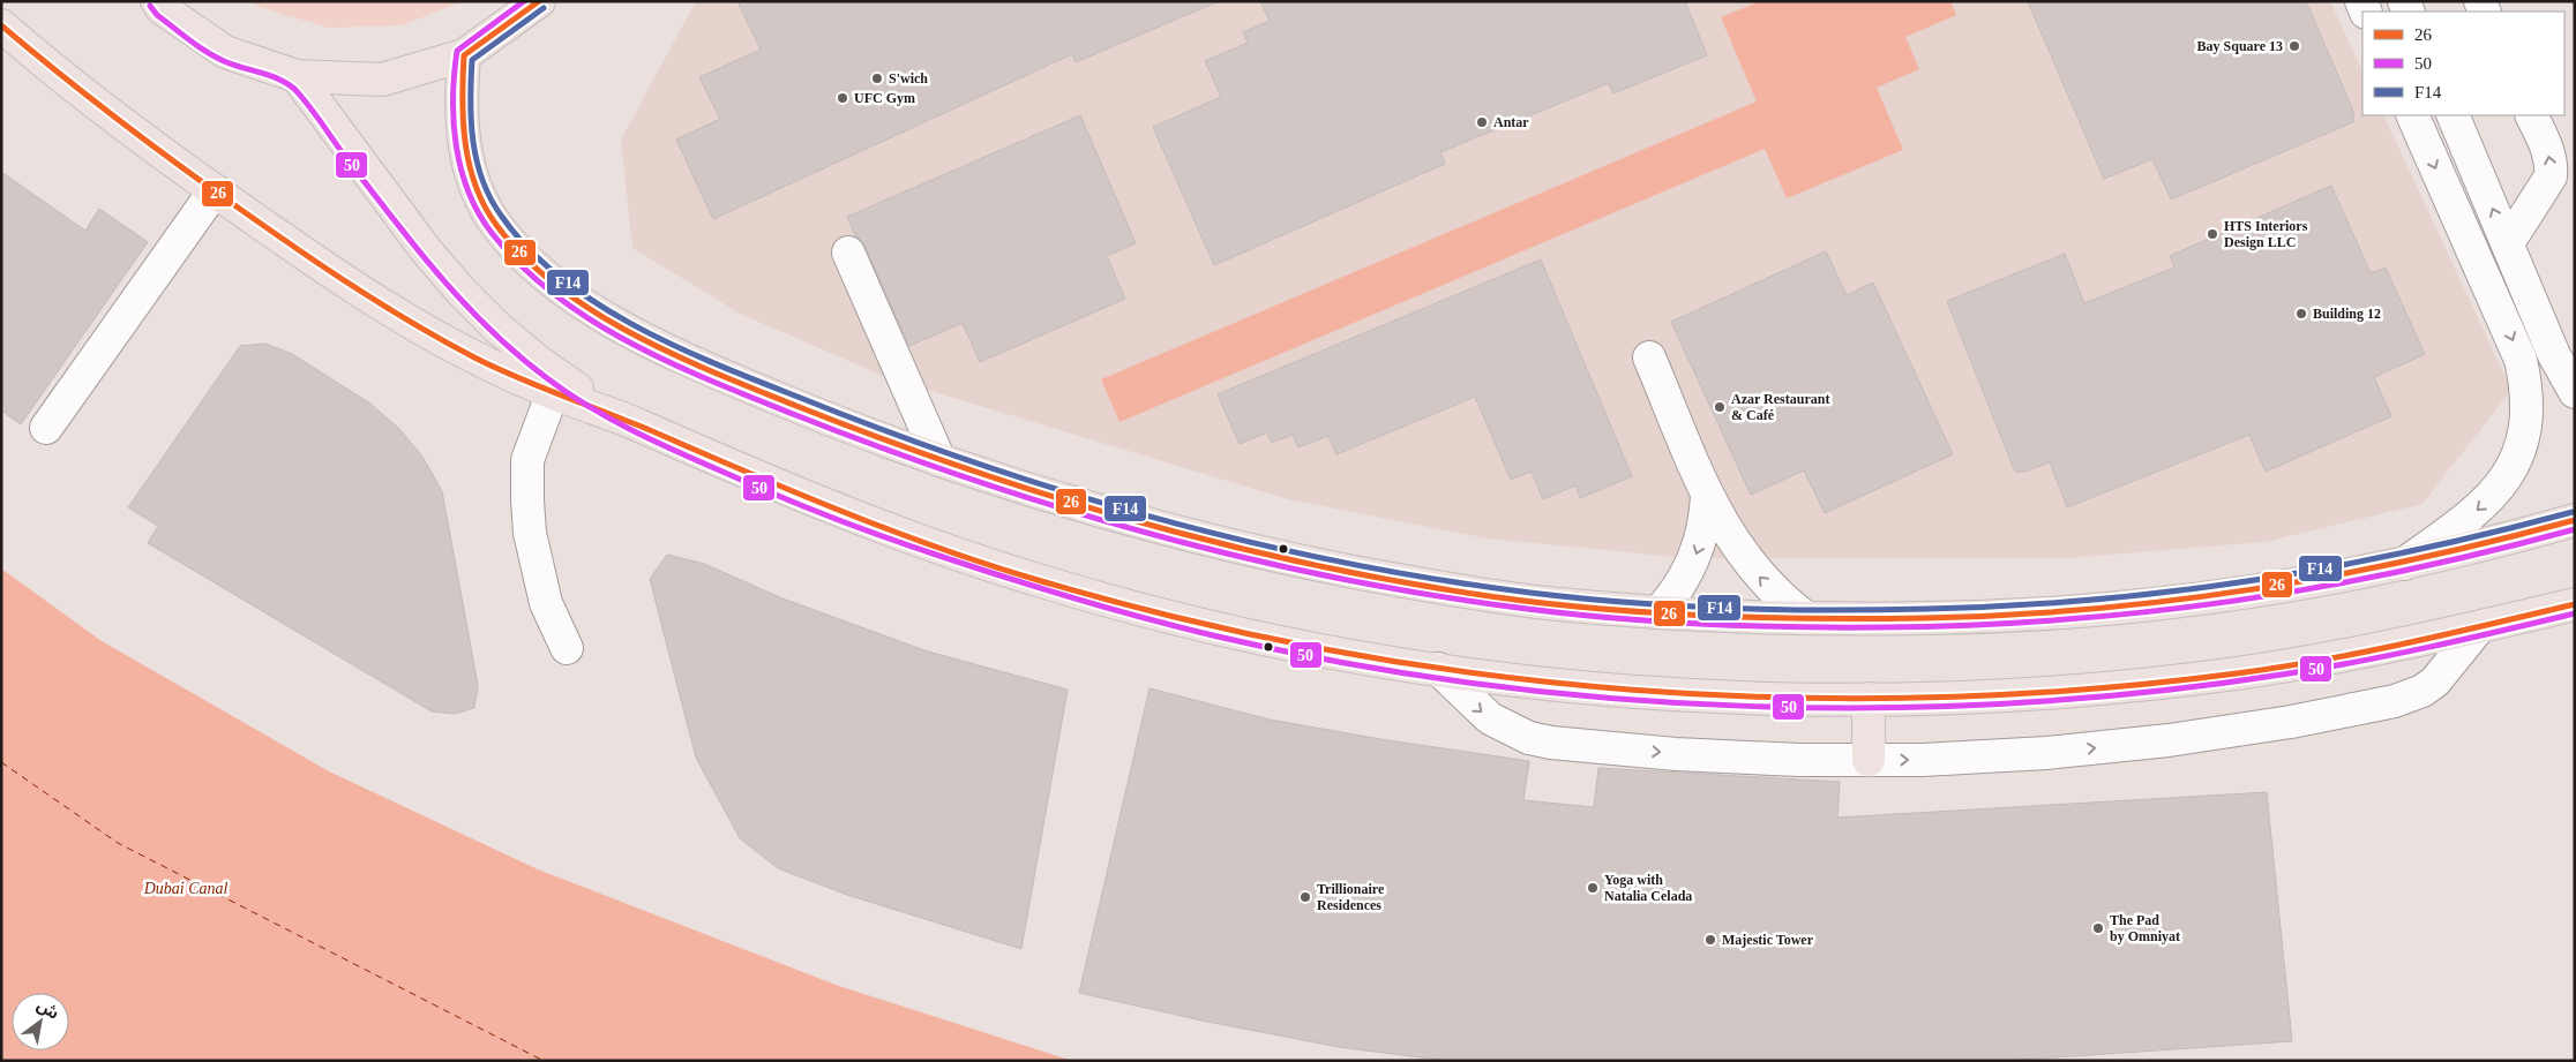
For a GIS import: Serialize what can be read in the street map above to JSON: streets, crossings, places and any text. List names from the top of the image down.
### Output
{
  "water": ["Dubai Canal"],
  "places": [
    "Bay Square 13",
    "S'wich",
    "UFC Gym",
    "Antar",
    "HTS Interiors Design LLC",
    "Building 12",
    "Azar Restaurant & Café",
    "Yoga with Natalia Celada",
    "Trillionaire Residences",
    "The Pad by Omniyat",
    "Majestic Tower"
  ],
  "lines": ["transit line 26", "transit line 50", "transit line F14"],
  "legend": ["26", "50", "F14"],
  "north": "top right"
}
